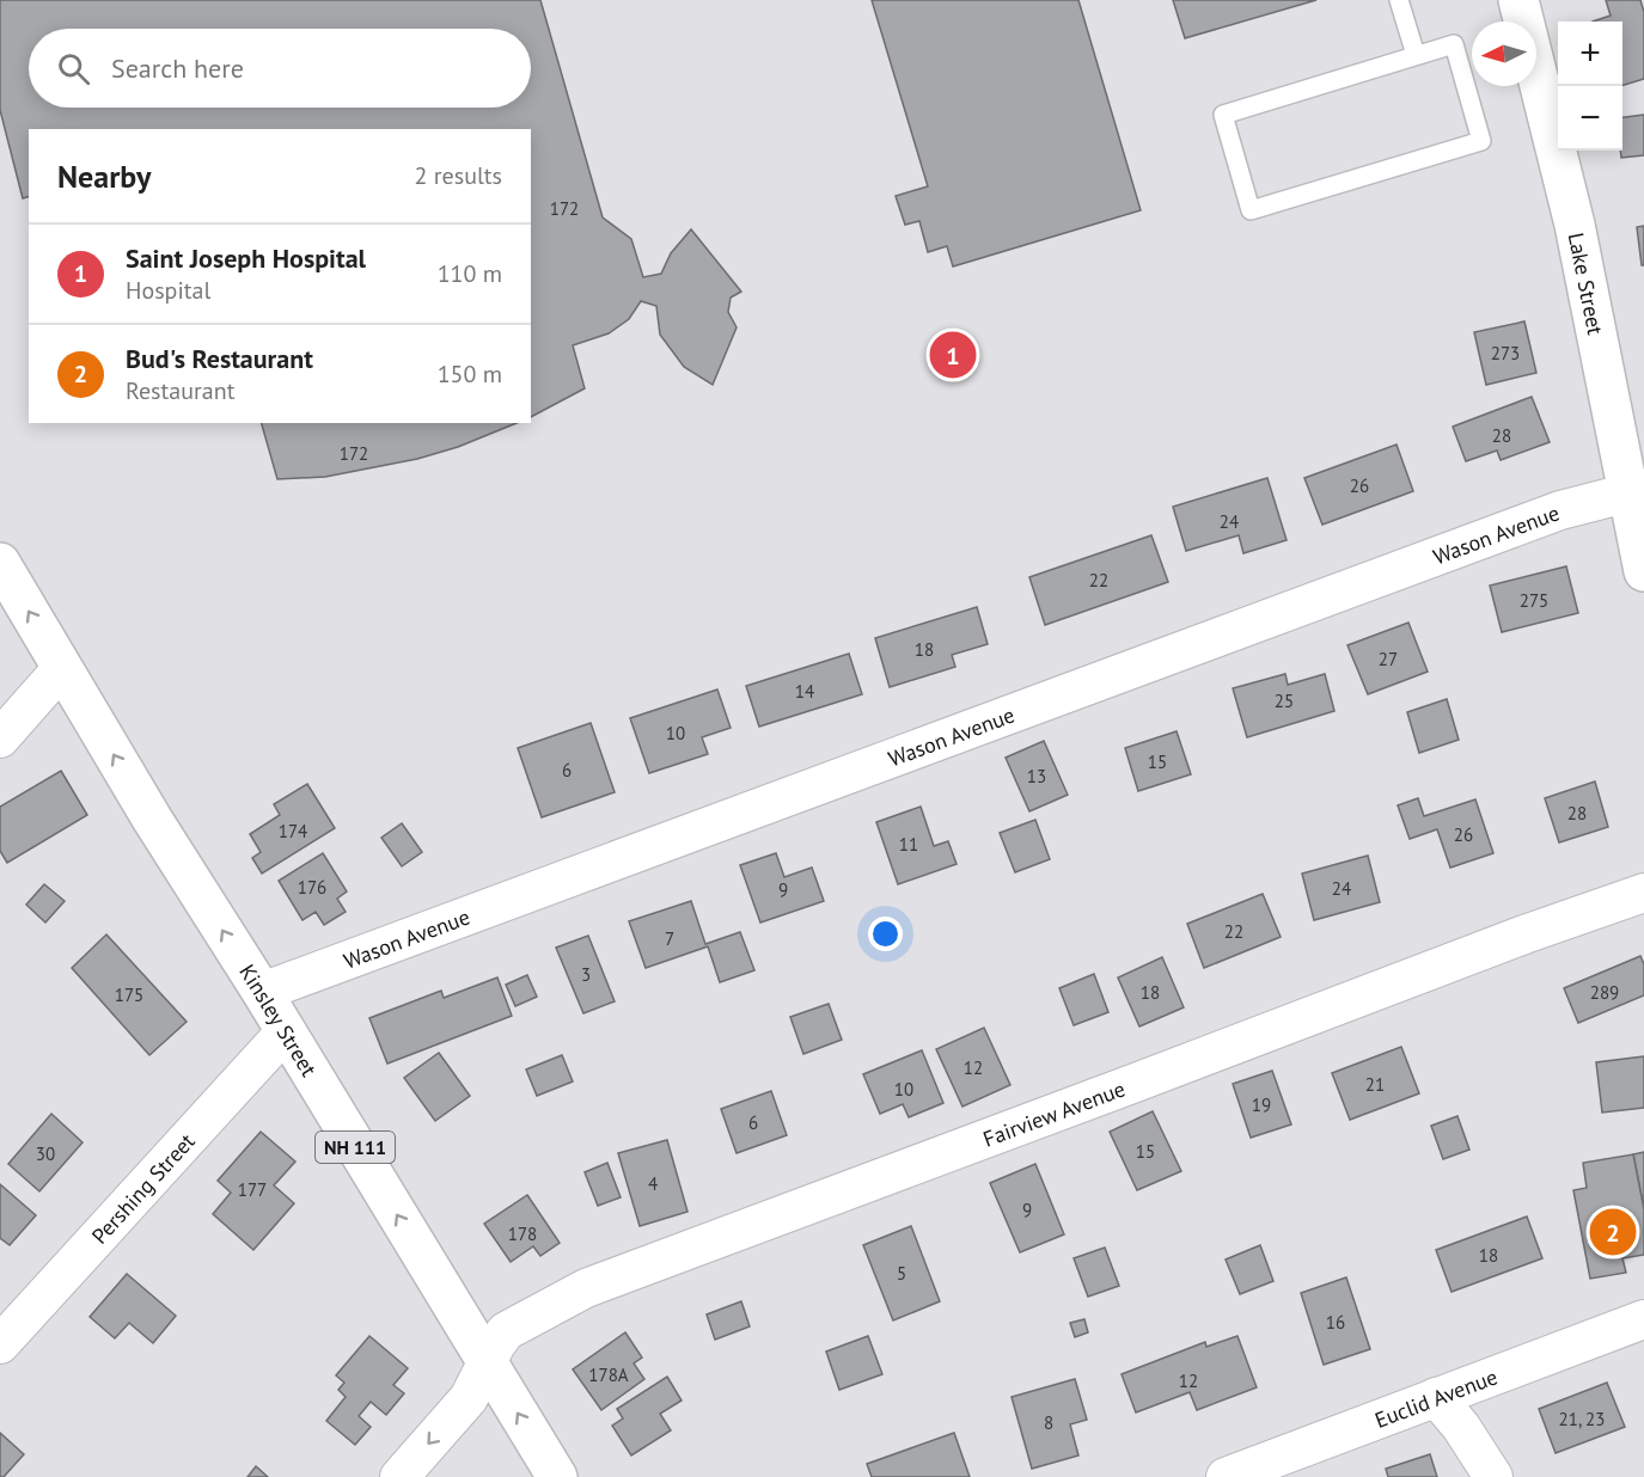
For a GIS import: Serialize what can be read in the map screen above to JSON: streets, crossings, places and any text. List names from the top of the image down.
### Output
{
  "streets": {
    "main road": ["Lake Street", "Kinsley Street", "NH 111"],
    "street": [
      "Wason Avenue",
      "Fairview Avenue",
      "Pershing Street",
      "Euclid Avenue"
    ]
  },
  "crossings": [
    ["Lake Street", "Wason Avenue"],
    ["Wason Avenue", "Kinsley Street"],
    ["Kinsley Street", "Fairview Avenue"],
    ["Kinsley Street", "Pershing Street"]
  ],
  "one_way": ["Kinsley Street"],
  "house_numbers": [
    "172",
    "273",
    "28",
    "172",
    "26",
    "24",
    "22",
    "275",
    "18",
    "27",
    "14",
    "25",
    "10",
    "15",
    "6",
    "13",
    "28",
    "174",
    "26",
    "11",
    "176",
    "24",
    "9",
    "22",
    "7",
    "3",
    "18",
    "289",
    "175",
    "12",
    "21",
    "10",
    "19",
    "6",
    "15",
    "30",
    "4",
    "177",
    "9",
    "178",
    "18",
    "5",
    "16",
    "178A",
    "12",
    "21, 23",
    "8"
  ],
  "north": "left",
  "page": {
    "map_buttons": ["+", "−"],
    "search": "Search here",
    "heading": ["Nearby", "2 results"],
    "list": [
      {
        "mark": "1",
        "name": "Saint Joseph Hospital",
        "note": "Hospital",
        "value": "110 m"
      },
      {
        "mark": "2",
        "name": "Bud's Restaurant",
        "note": "Restaurant",
        "value": "150 m"
      }
    ],
    "pins": ["1", "2"]
  }
}
